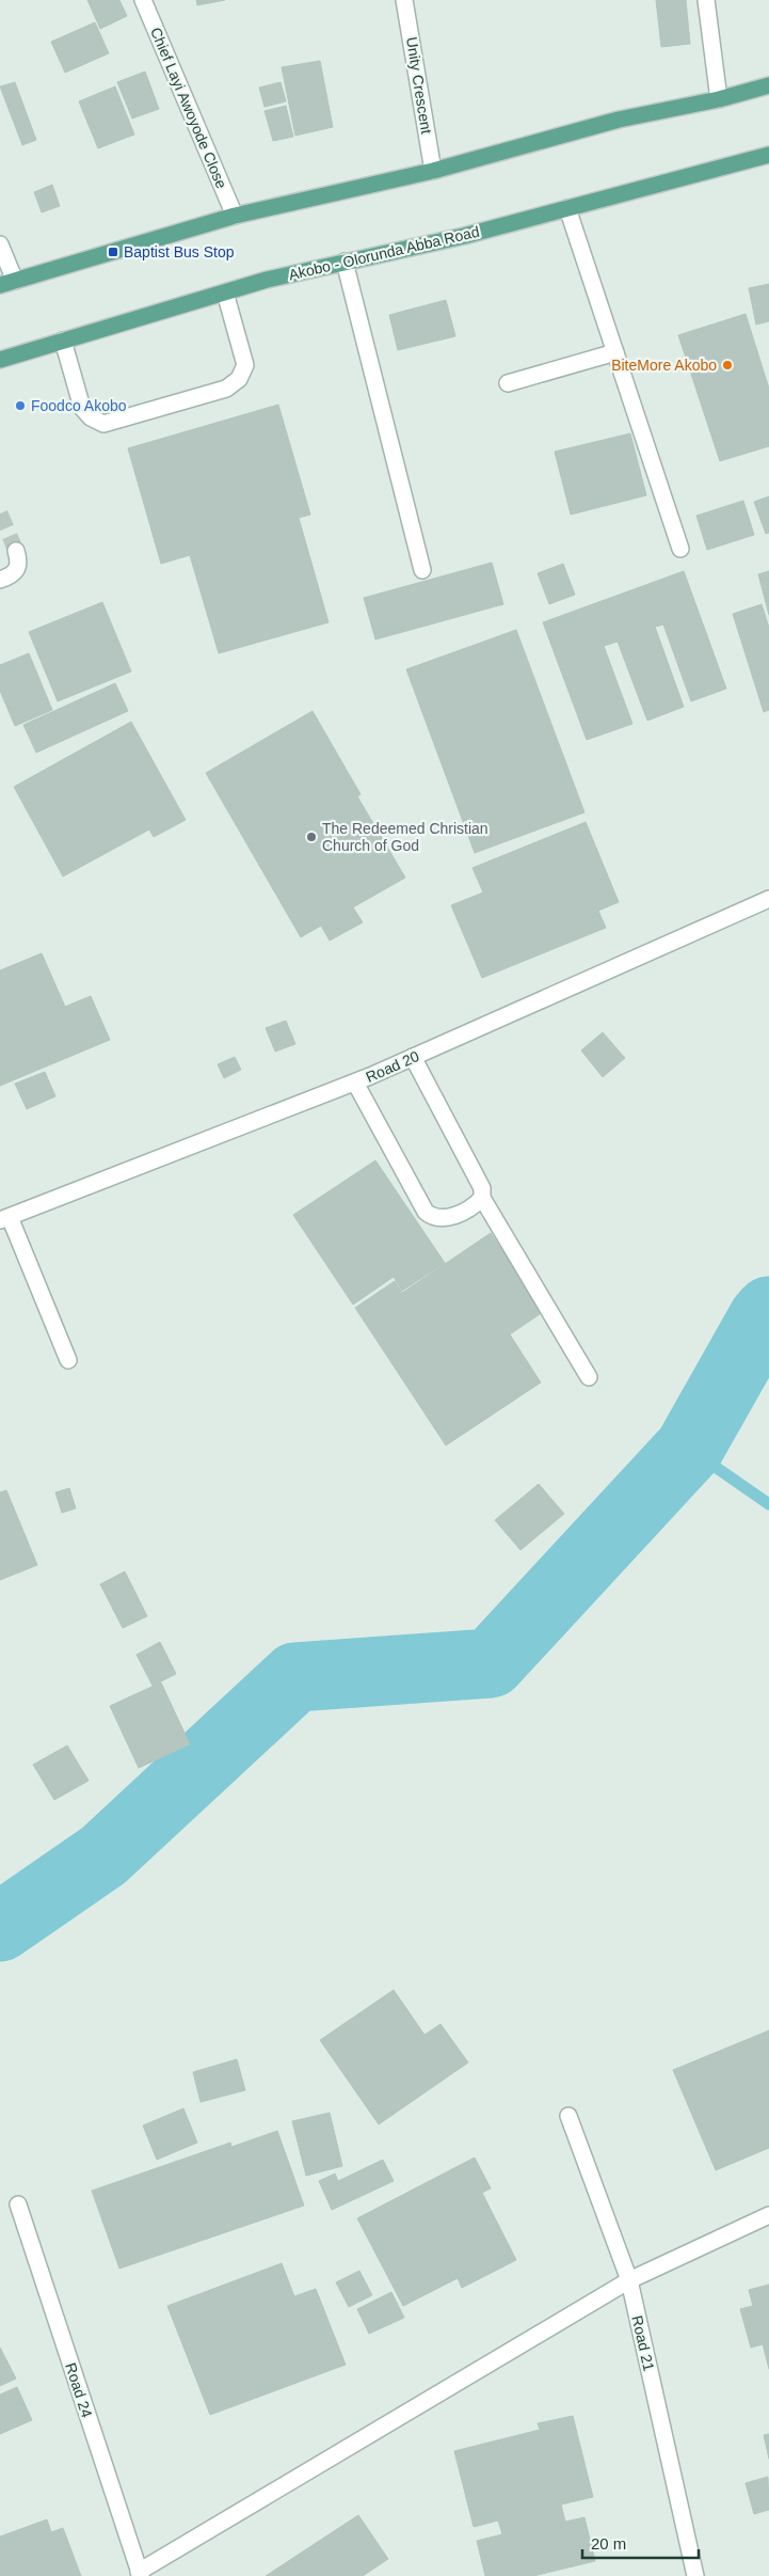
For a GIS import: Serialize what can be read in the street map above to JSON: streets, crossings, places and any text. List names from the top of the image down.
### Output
{
  "streets": {
    "main road": ["Akobo - Olorunda Abba Road"],
    "street": [
      "Unity Crescent",
      "Chief Layi Awoyode Close",
      "Road 20",
      "Road 21",
      "Road 24"
    ]
  },
  "places": {
    "transit": ["Baptist Bus Stop"],
    "other": ["BiteMore Akobo", "Foodco Akobo", "The Redeemed Christian Church of God"]
  },
  "scale_bar": "20 m"
}
